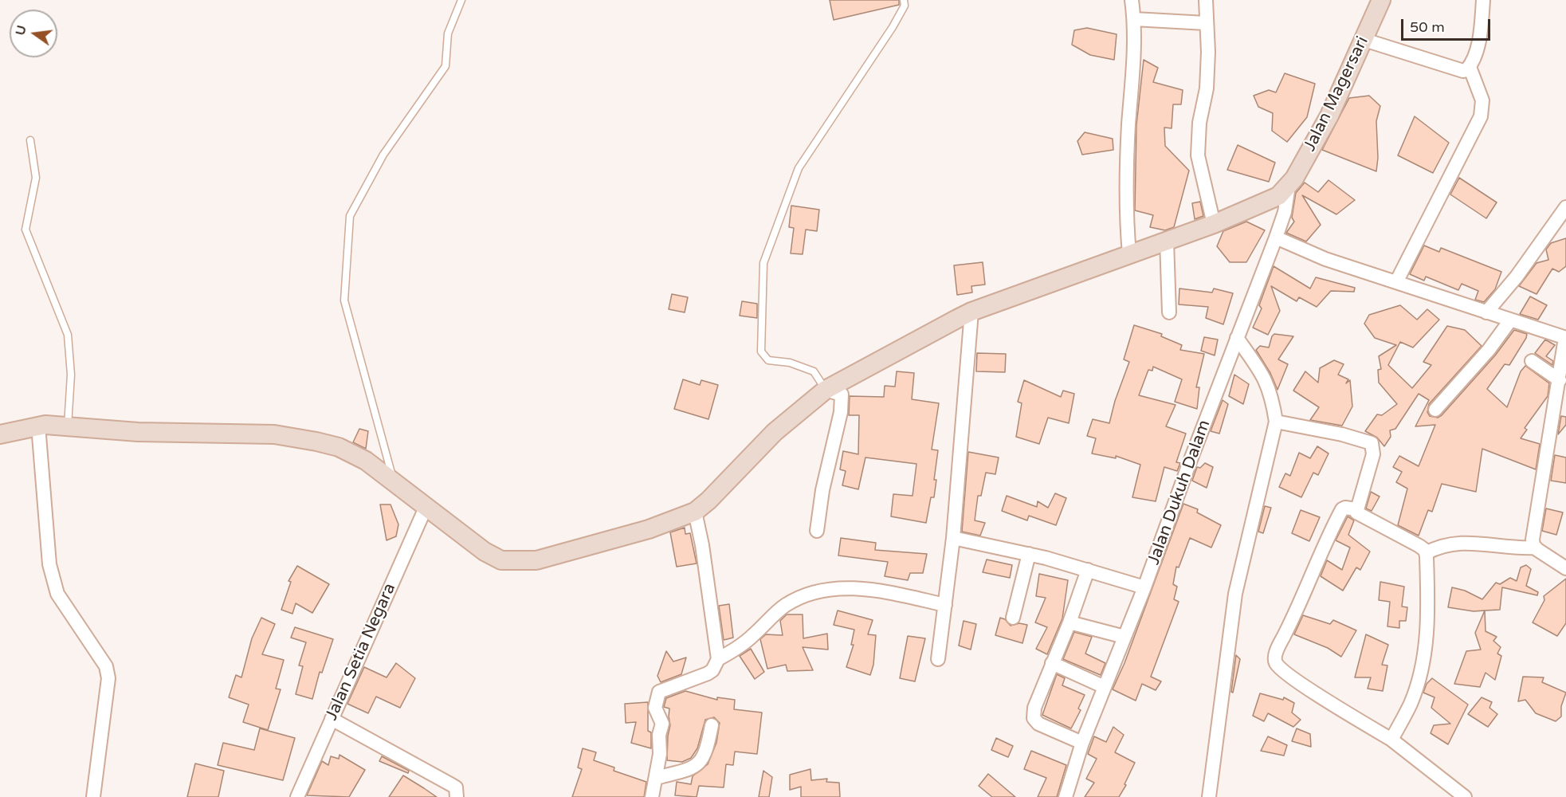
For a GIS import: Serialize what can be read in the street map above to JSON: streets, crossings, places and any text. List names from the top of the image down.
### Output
{
  "streets": {
    "street": ["Jalan Magersari", "Jalan Dukuh Dalam", "Jalan Setia Negara"]
  },
  "crossings": [
    ["Jalan Magersari", "Jalan Dukuh Dalam"]
  ],
  "scale_bar": "50 m",
  "north": "left"
}
